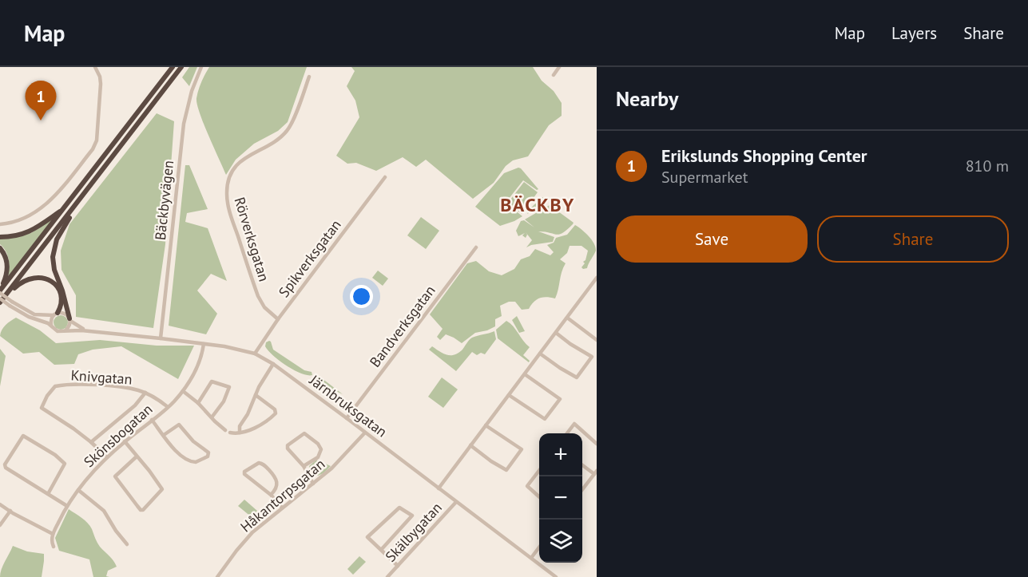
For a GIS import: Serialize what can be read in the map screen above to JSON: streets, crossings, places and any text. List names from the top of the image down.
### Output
{
  "streets": {
    "street": [
      "Bäckbyvägen",
      "Rörverksgatan",
      "Spikverksgatan",
      "Bandverksgatan",
      "Knivgatan",
      "Järnbruksgatan",
      "Skönsbogatan",
      "Håkantorpsgatan",
      "Skälbygatan"
    ]
  },
  "crossings": [
    ["Bäckbyvägen", "Järnbruksgatan"],
    ["Rörverksgatan", "Spikverksgatan"],
    ["Spikverksgatan", "Järnbruksgatan"],
    ["Bandverksgatan", "Järnbruksgatan"],
    ["Knivgatan", "Skönsbogatan"],
    ["Järnbruksgatan", "Skönsbogatan"],
    ["Järnbruksgatan", "Håkantorpsgatan"],
    ["Järnbruksgatan", "Skälbygatan"]
  ],
  "districts": ["BÄCKBY"],
  "page": {
    "header": "Map",
    "nav": ["Map", "Layers", "Share"],
    "heading": "Nearby",
    "pins": "1",
    "list": [
      {
        "mark": "1",
        "name": "Erikslunds Shopping Center",
        "note": "Supermarket",
        "value": "810 m"
      }
    ],
    "buttons": ["Save", "Share"],
    "map_buttons": ["+", "−"]
  }
}
